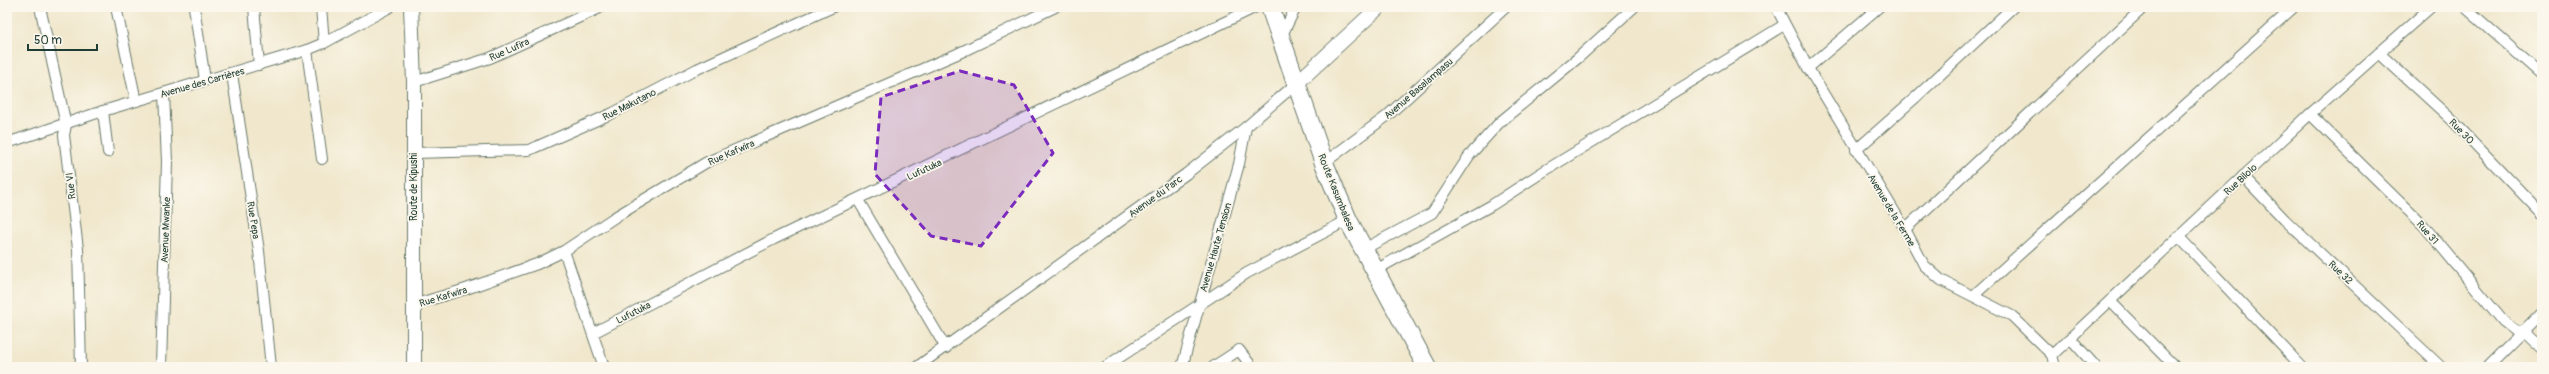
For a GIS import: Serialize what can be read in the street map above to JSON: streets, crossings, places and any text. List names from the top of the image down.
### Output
{
  "streets": {
    "highway": ["Route Kasumbalesa"],
    "main road": ["Route de Kipushi", "Avenue du Parc"],
    "street": [
      "Rue Lufira",
      "Avenue des Carrières",
      "Avenue Basalampasu",
      "Rue Makutano",
      "Rue 30",
      "Rue Kafwira",
      "Lufutuka",
      "Rue Bilolo",
      "Rue VI",
      "Avenue de la Ferme",
      "Rue Pepa",
      "Avenue Mwanke",
      "Rue 31",
      "Avenue Haute Tension",
      "Rue 32"
    ]
  },
  "crossings": [
    ["Rue Lufira", "Route de Kipushi"],
    ["Avenue des Carrières", "Rue VI"],
    ["Avenue des Carrières", "Rue Pepa"],
    ["Avenue des Carrières", "Avenue Mwanke"],
    ["Avenue Basalampasu", "Route Kasumbalesa"],
    ["Rue Makutano", "Route de Kipushi"],
    ["Rue 30", "Rue Bilolo"],
    ["Rue Kafwira", "Route de Kipushi"],
    ["Rue Bilolo", "Avenue de la Ferme"],
    ["Rue Bilolo", "Rue 31"],
    ["Rue Bilolo", "Rue 32"],
    ["Route Kasumbalesa", "Avenue du Parc"],
    ["Avenue du Parc", "Avenue Haute Tension"]
  ],
  "scale_bar": "50 m"
}
